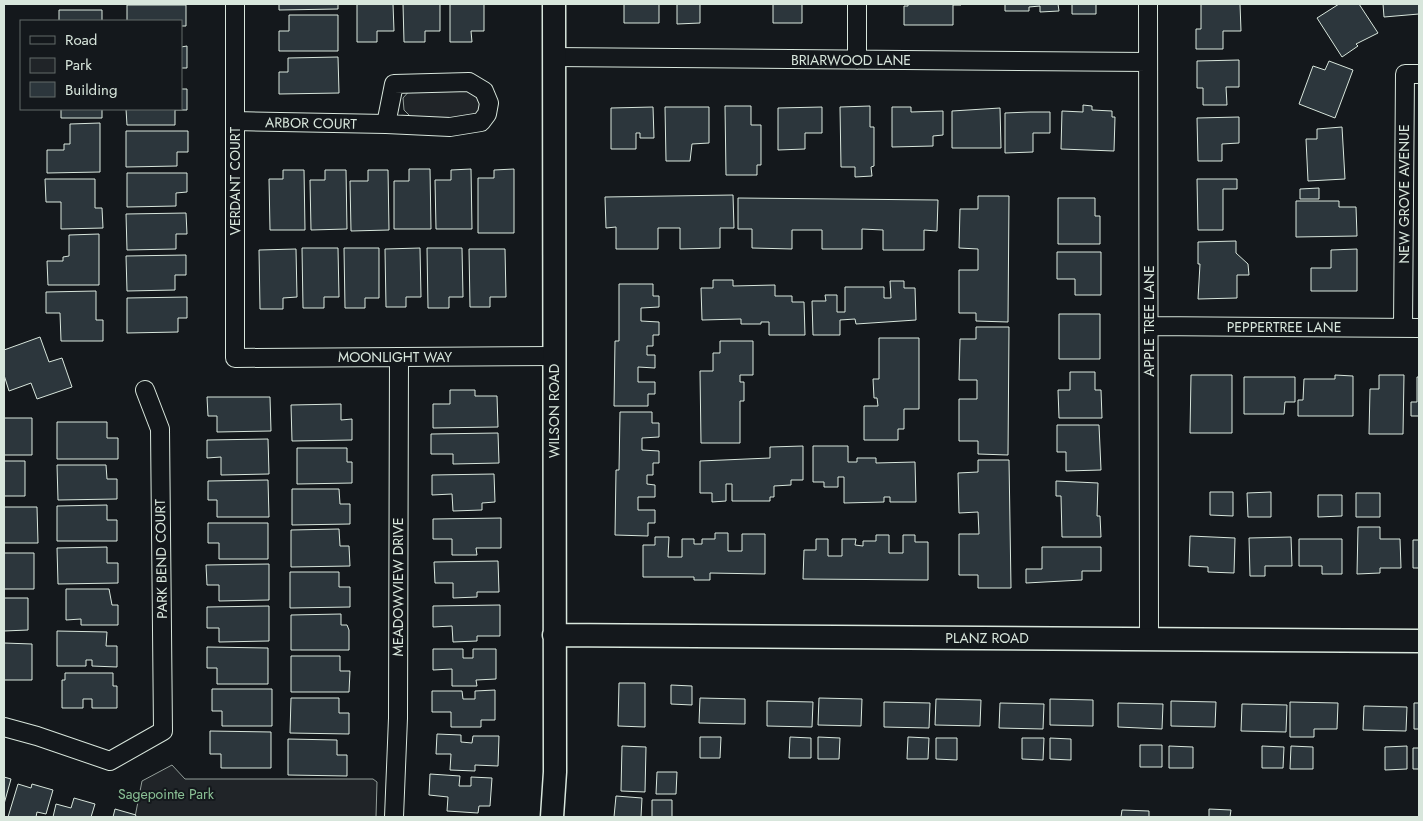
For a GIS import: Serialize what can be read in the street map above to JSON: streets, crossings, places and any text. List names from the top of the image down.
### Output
{
  "streets": {
    "street": [
      "BRIARWOOD LANE",
      "ARBOR COURT",
      "VERDANT COURT",
      "NEW GROVE AVENUE",
      "APPLE TREE LANE",
      "PEPPERTREE LANE",
      "MOONLIGHT WAY",
      "WILSON ROAD",
      "PARK BEND COURT",
      "MEADOWVIEW DRIVE",
      "PLANZ ROAD"
    ]
  },
  "crossings": [
    ["BRIARWOOD LANE", "APPLE TREE LANE"],
    ["BRIARWOOD LANE", "WILSON ROAD"],
    ["ARBOR COURT", "VERDANT COURT"],
    ["VERDANT COURT", "MOONLIGHT WAY"],
    ["NEW GROVE AVENUE", "PEPPERTREE LANE"],
    ["APPLE TREE LANE", "PEPPERTREE LANE"],
    ["APPLE TREE LANE", "PLANZ ROAD"],
    ["MOONLIGHT WAY", "WILSON ROAD"],
    ["MOONLIGHT WAY", "MEADOWVIEW DRIVE"],
    ["WILSON ROAD", "PLANZ ROAD"]
  ],
  "parks": ["Sagepointe Park"],
  "legend": ["Road", "Park", "Building"]
}
